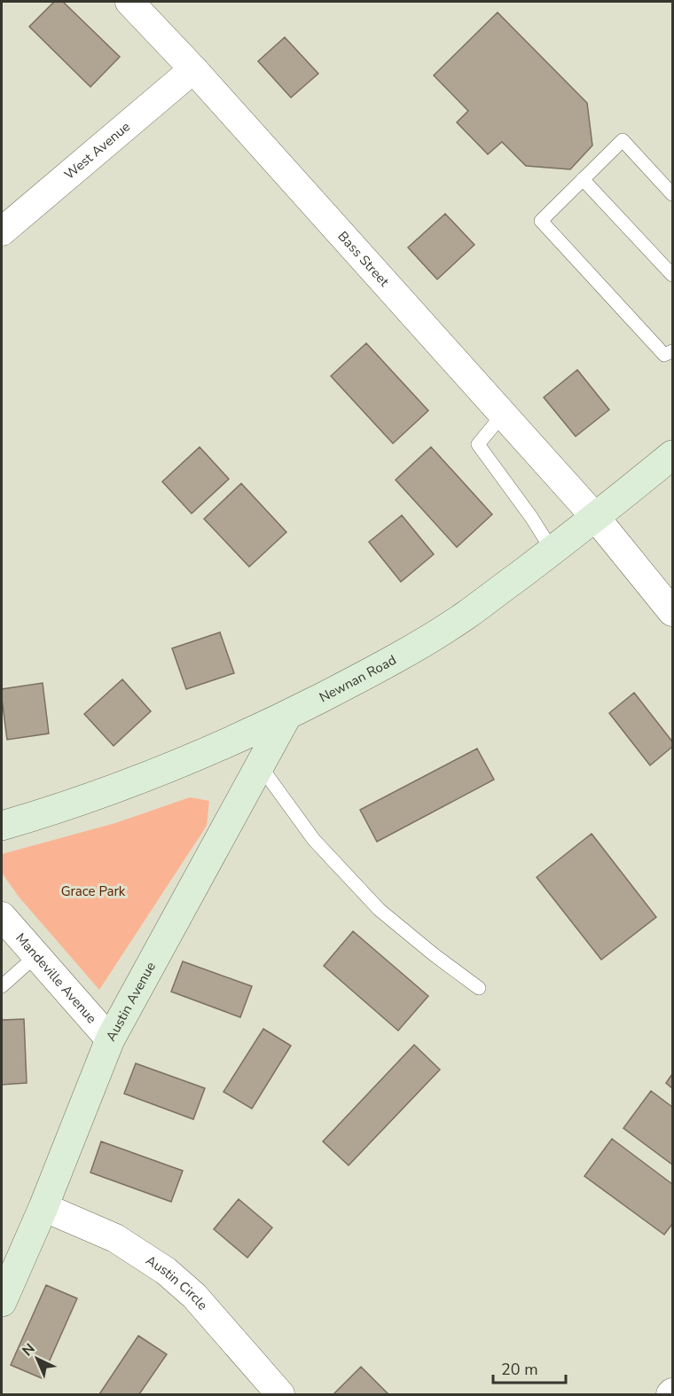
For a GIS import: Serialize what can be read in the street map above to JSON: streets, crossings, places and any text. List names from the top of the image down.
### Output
{
  "streets": {
    "main road": ["Newnan Road", "Austin Avenue"],
    "street": [
      "West Avenue",
      "Bass Street",
      "Mandeville Avenue",
      "Austin Circle"
    ]
  },
  "crossings": [
    ["West Avenue", "Bass Street"],
    ["Bass Street", "Newnan Road"],
    ["Newnan Road", "Austin Avenue"],
    ["Mandeville Avenue", "Austin Avenue"],
    ["Austin Avenue", "Austin Circle"]
  ],
  "parks": ["Grace Park"],
  "scale_bar": "20 m",
  "north": "top left"
}
